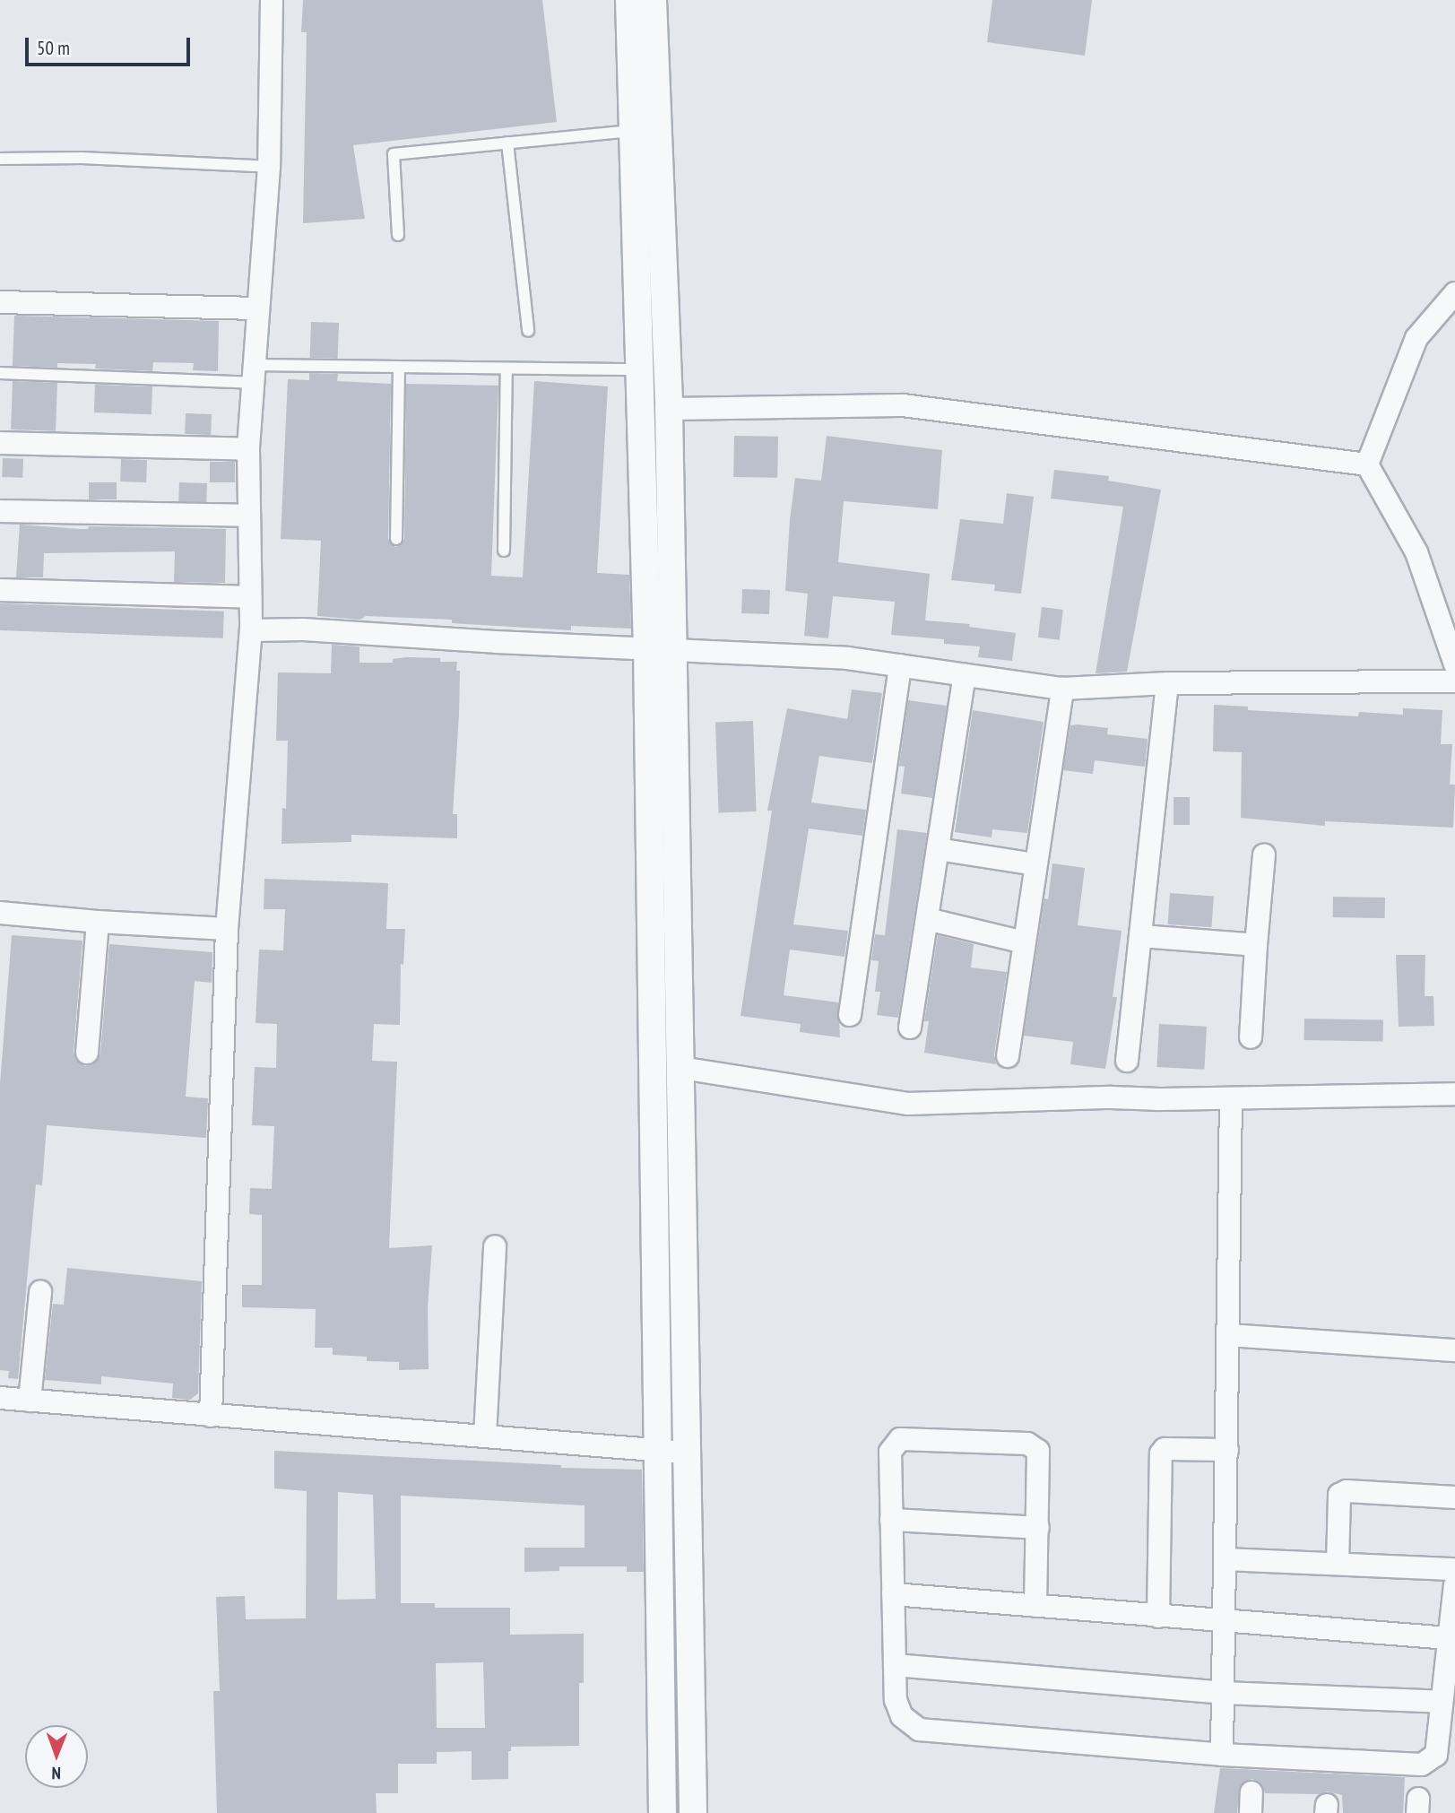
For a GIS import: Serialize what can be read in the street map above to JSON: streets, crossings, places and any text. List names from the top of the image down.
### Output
{
  "scale_bar": "50 m",
  "north": "bottom"
}
